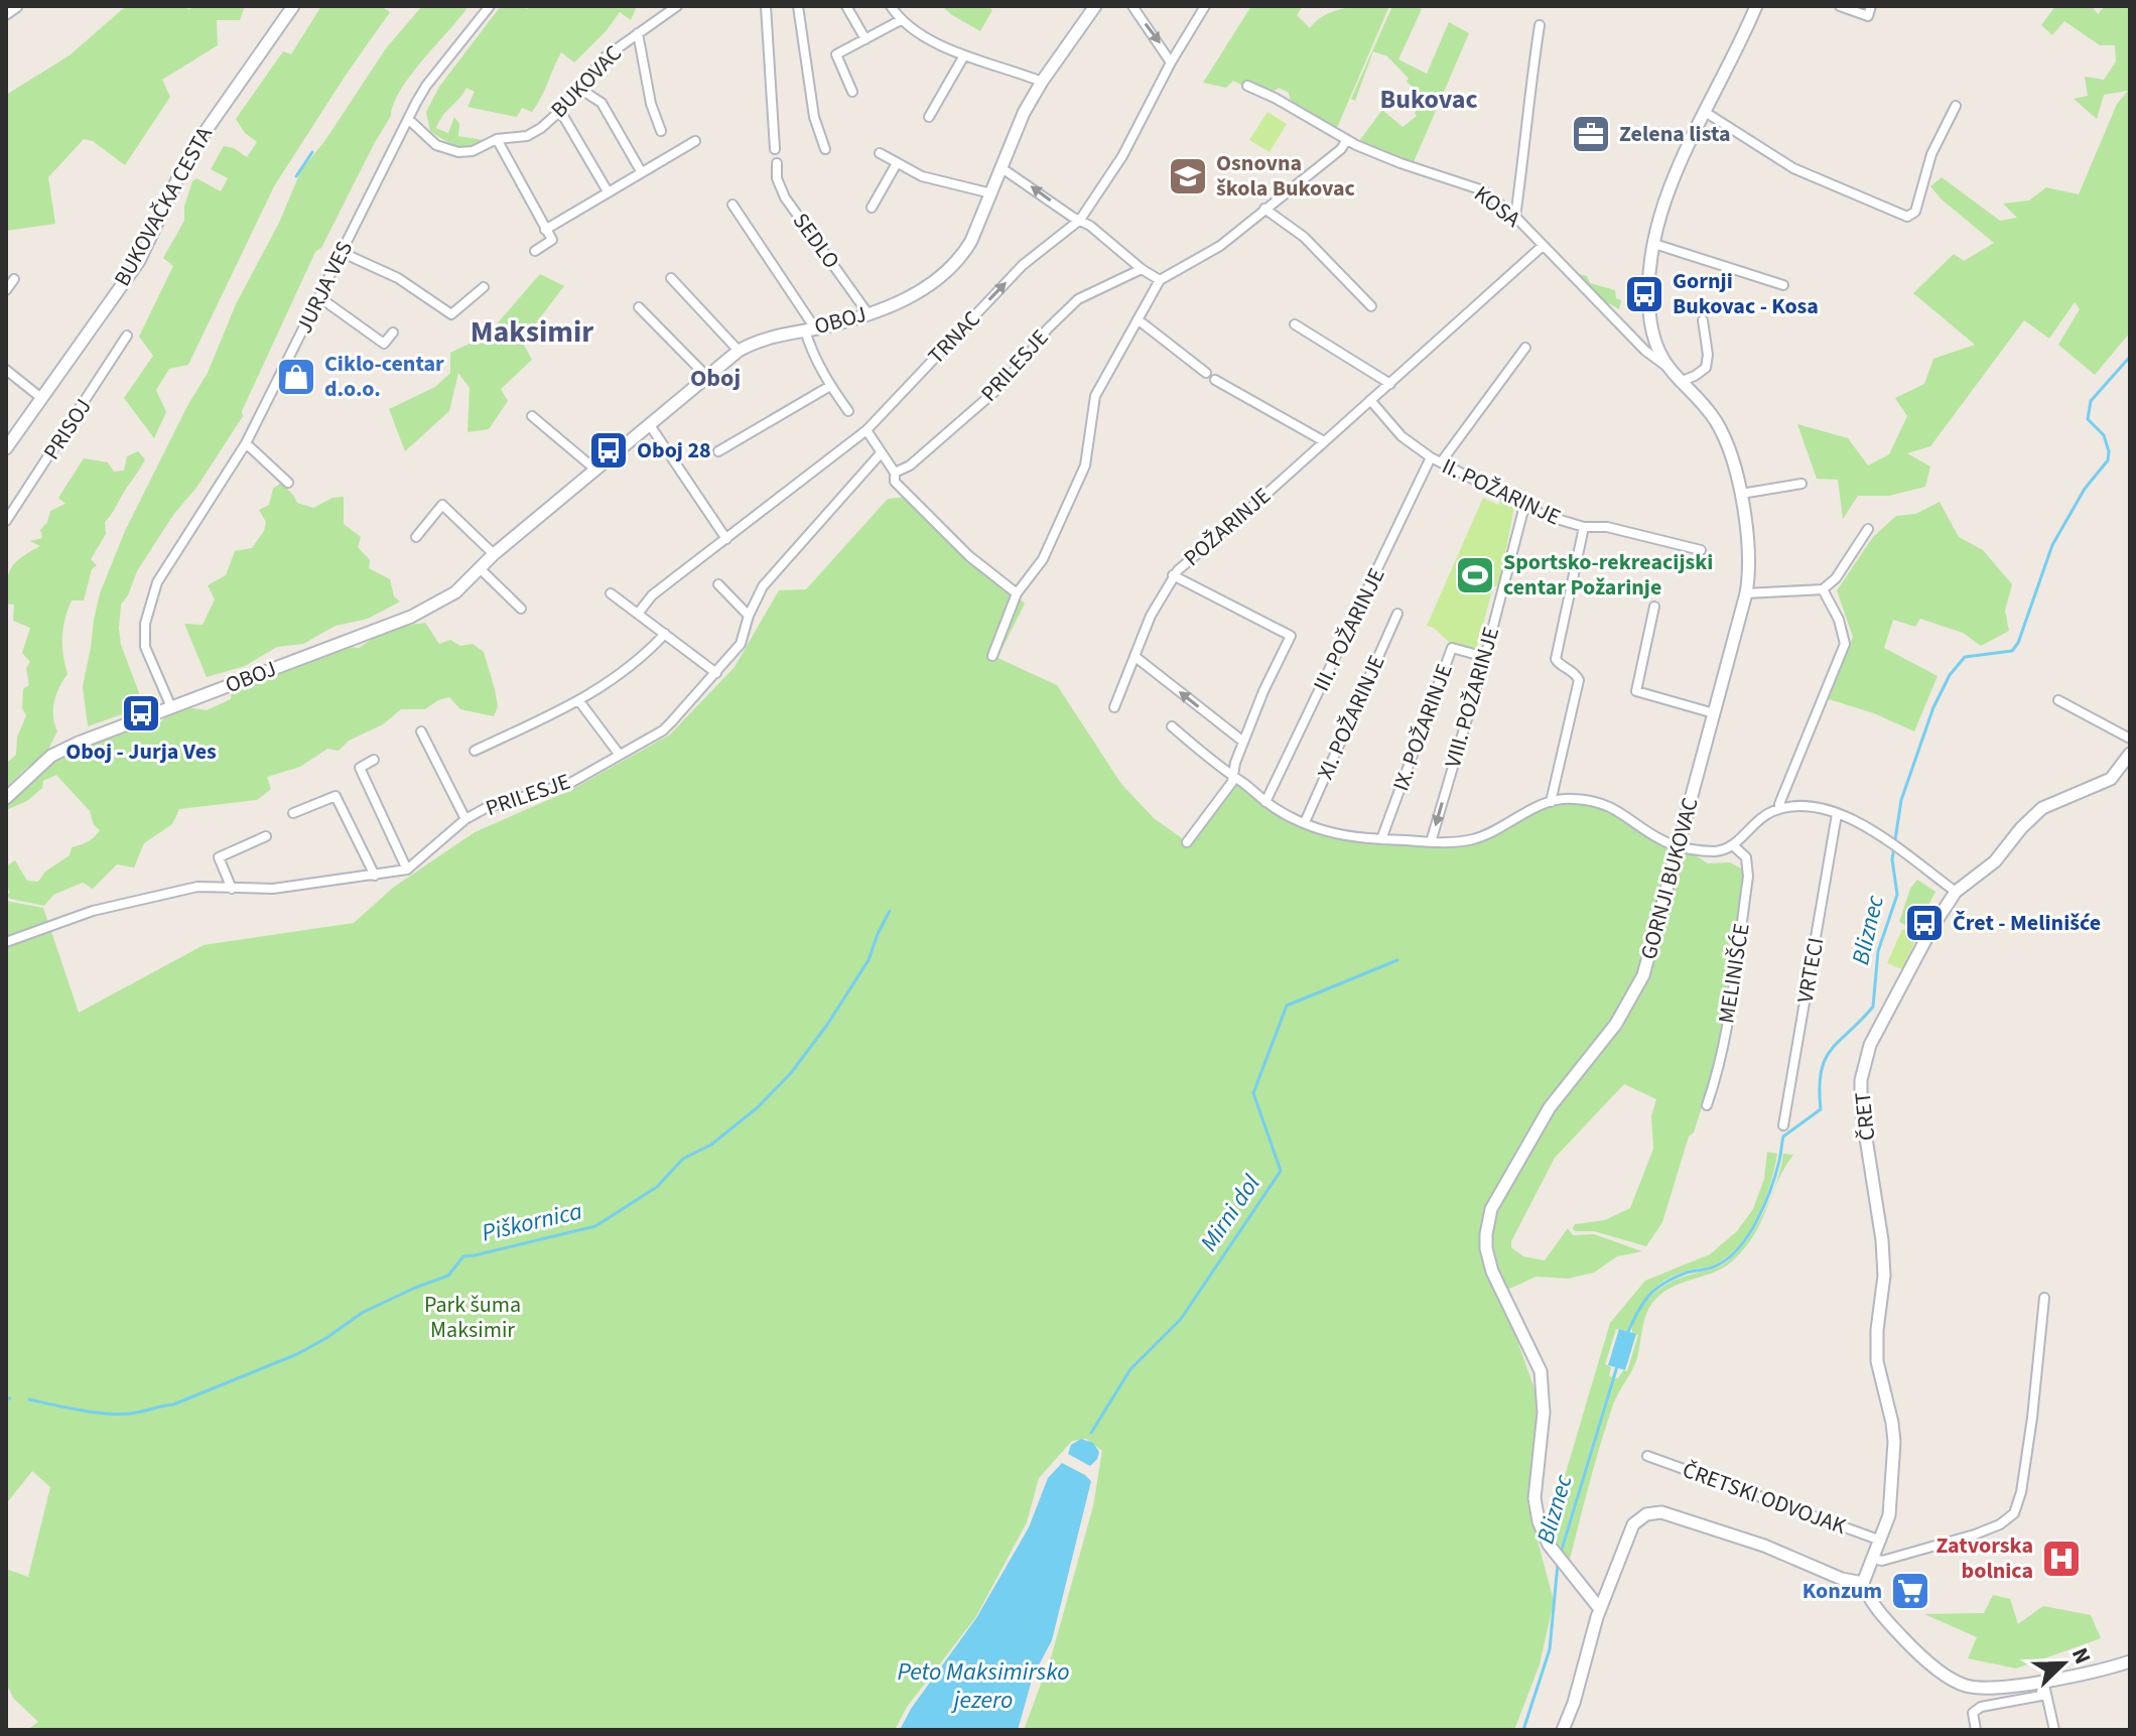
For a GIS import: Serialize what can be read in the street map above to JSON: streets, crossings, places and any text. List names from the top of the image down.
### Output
{
  "streets": {
    "street": [
      "BUKOVAC",
      "BUKOVAČKA CESTA",
      "KOSA",
      "SEDLO",
      "JURJA VES",
      "OBOJ",
      "TRNAC",
      "PRILESJE",
      "PRISOJ",
      "II. POŽARINJE",
      "POŽARINJE",
      "III. POŽARINJE",
      "VIII. POŽARINJE",
      "XI. POŽARINJE",
      "IX. POŽARINJE",
      "GORNJI BUKOVAC",
      "VRTECI",
      "MELINIŠĆE",
      "ČRET",
      "ČRETSKI ODVOJAK"
    ]
  },
  "crossings": [
    ["BUKOVAC", "JURJA VES"],
    ["KOSA", "POŽARINJE"],
    ["KOSA", "GORNJI BUKOVAC"],
    ["SEDLO", "OBOJ"],
    ["JURJA VES", "OBOJ"],
    ["II. POŽARINJE", "POŽARINJE"],
    ["II. POŽARINJE", "III. POŽARINJE"],
    ["II. POŽARINJE", "VIII. POŽARINJE"],
    ["VIII. POŽARINJE", "IX. POŽARINJE"],
    ["ČRET", "ČRETSKI ODVOJAK"]
  ],
  "one_way": ["TRNAC", "VIII. POŽARINJE"],
  "districts": ["Bukovac", "Maksimir", "Oboj"],
  "water": [
    "Bliznec",
    "Mirni dol",
    "Piškornica",
    "Peto Maksimirsko jezero"
  ],
  "parks": ["Park šuma Maksimir"],
  "places": {
    "office": ["Zelena lista"],
    "school or university": ["Osnovna škola Bukovac"],
    "bus stop": [
      "Gornji Bukovac - Kosa",
      "Oboj 28",
      "Oboj - Jurja Ves",
      "Čret - Melinišće"
    ],
    "shop": ["Ciklo-centar d.o.o."],
    "sports": ["Sportsko-rekreacijski centar Požarinje"],
    "hospital": ["Zatvorska bolnica"],
    "supermarket": ["Konzum"]
  },
  "north": "top right"
}
